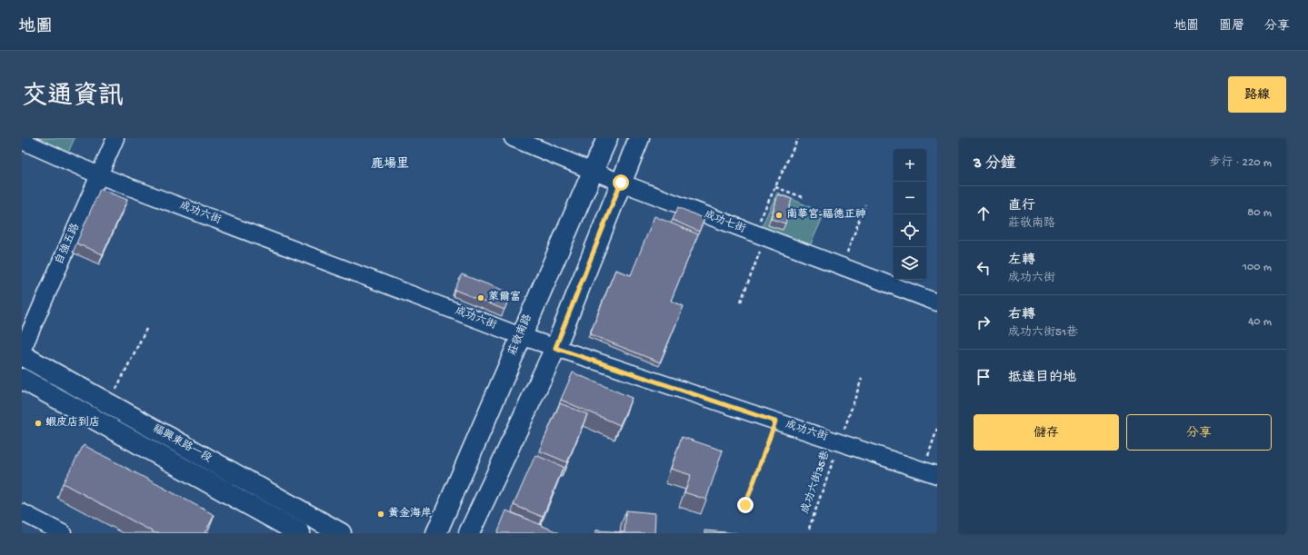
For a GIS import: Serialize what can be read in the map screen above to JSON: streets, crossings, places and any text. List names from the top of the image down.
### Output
{
  "streets": {
    "street": [
      "成功六街",
      "成功七街",
      "自強五路",
      "莊敬南路",
      "福興東路一段"
    ],
    "path": ["成功六街35巷"]
  },
  "crossings": [
    ["成功六街", "自強五路"],
    ["成功六街", "莊敬南路"],
    ["成功六街", "成功六街35巷"],
    ["成功七街", "莊敬南路"]
  ],
  "districts": ["鹿場里"],
  "places": [
    "南華宮-福德正神",
    "萊爾富",
    "蝦皮店到店",
    "黄金海岸"
  ],
  "page": {
    "header": "地圖",
    "nav": ["地圖", "圖層", "分享"],
    "title": "交通資訊",
    "buttons": [
      "路線",
      ["儲存", "分享"]
    ],
    "heading": ["3 分鐘", "步行 · 220 m"],
    "map_buttons": ["+", "−"],
    "list": [
      ["直行", "莊敬南路", "80 m"],
      ["左轉", "成功六街", "100 m"],
      ["右轉", "成功六街51巷", "40 m"],
      "抵達目的地"
    ]
  }
}
